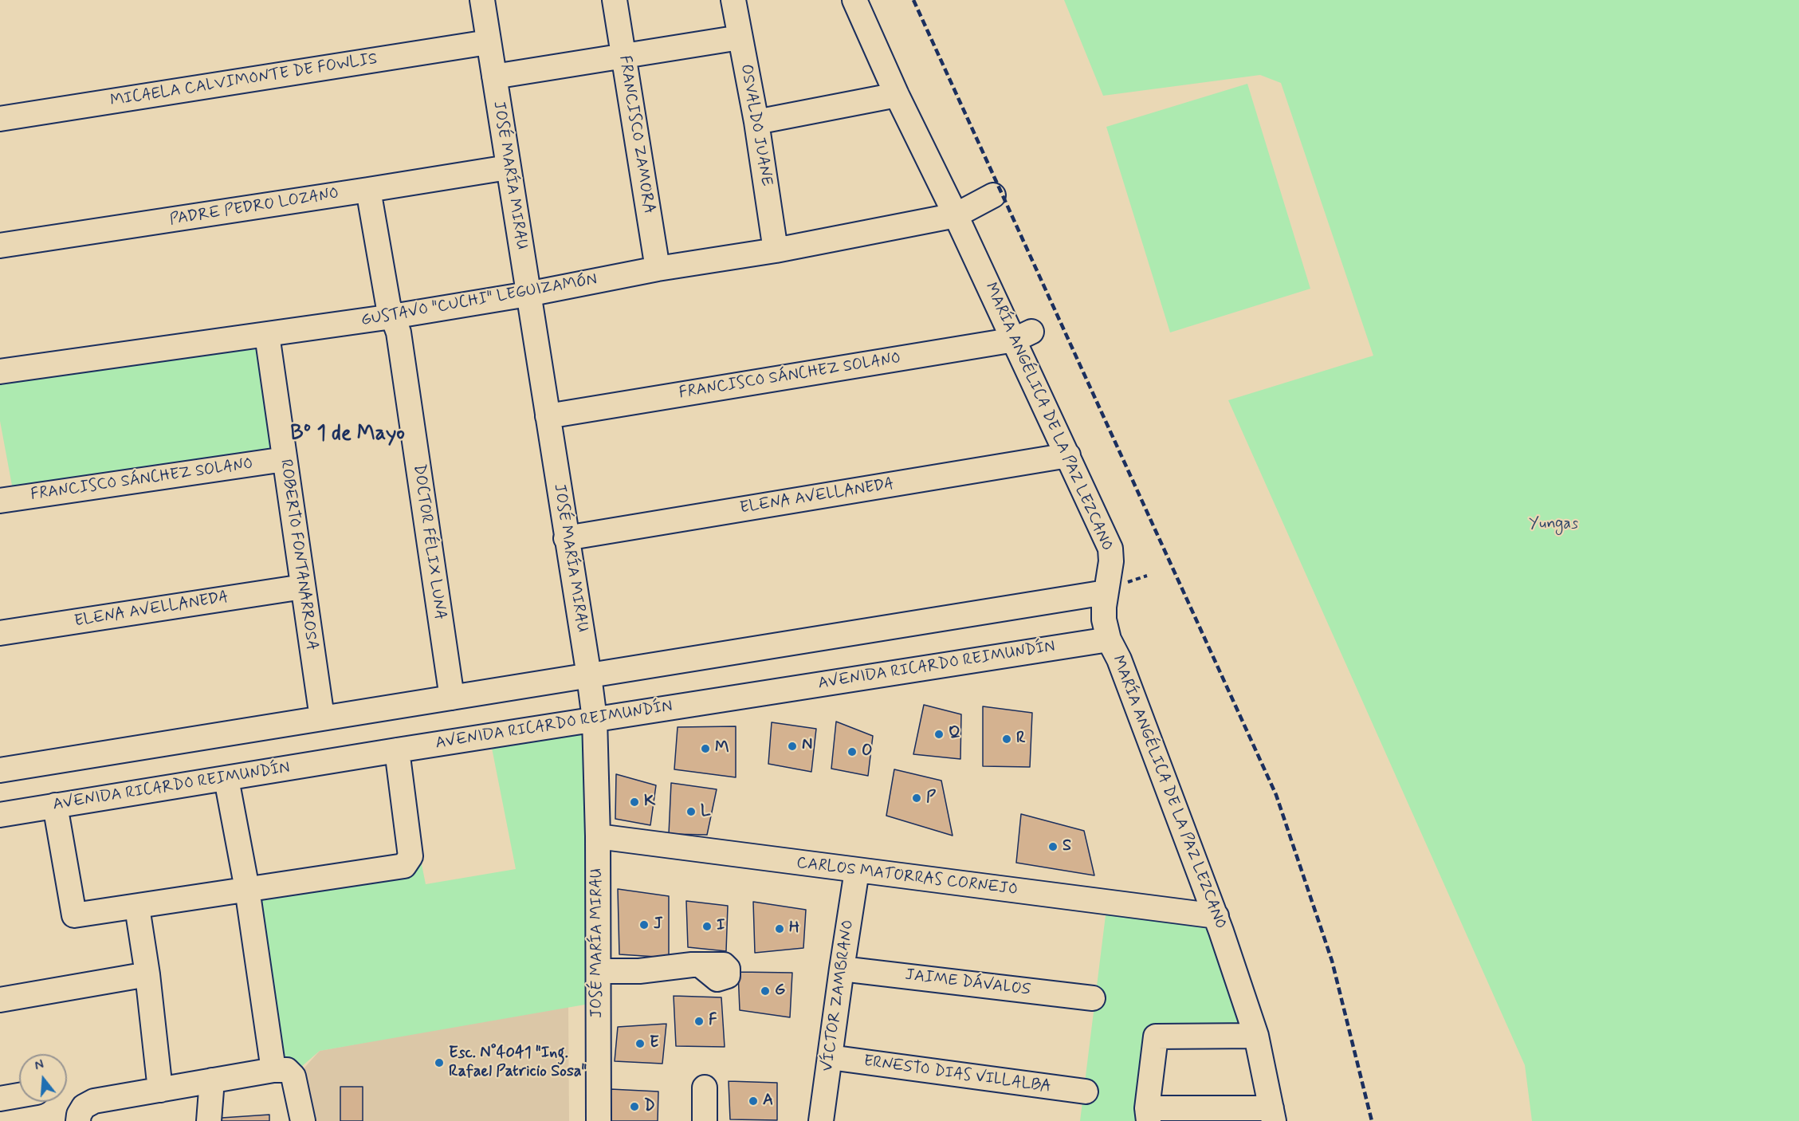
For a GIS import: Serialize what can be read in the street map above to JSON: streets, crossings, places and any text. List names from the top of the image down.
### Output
{
  "streets": {
    "street": [
      "MICAELA CALVIMONTE DE FOWLIS",
      "OSVALDO JUANE",
      "FRANCISCO ZAMORA",
      "JOSÉ MARÍA MIRAU",
      "PADRE PEDRO LOZANO",
      "GUSTAVO \"CUCHI\" LEGUIZAMÓN",
      "FRANCISCO SÁNCHEZ SOLANO",
      "MARÍA ANGÉLICA DE LA PAZ LEZCANO",
      "ELENA AVELLANEDA",
      "DOCTOR FÉLIX LUNA",
      "ROBERTO FONTANARROSA",
      "AVENIDA RICARDO REIMUNDÍN",
      "CARLOS MATORRAS CORNEJO",
      "JAIME DÁVALOS",
      "VÍCTOR ZAMBRANO",
      "ERNESTO DIAS VILLALBA"
    ]
  },
  "crossings": [
    ["MICAELA CALVIMONTE DE FOWLIS", "JOSÉ MARÍA MIRAU"],
    ["OSVALDO JUANE", "GUSTAVO \"CUCHI\" LEGUIZAMÓN"],
    ["FRANCISCO ZAMORA", "GUSTAVO \"CUCHI\" LEGUIZAMÓN"],
    ["JOSÉ MARÍA MIRAU", "PADRE PEDRO LOZANO"],
    ["JOSÉ MARÍA MIRAU", "GUSTAVO \"CUCHI\" LEGUIZAMÓN"],
    ["JOSÉ MARÍA MIRAU", "FRANCISCO SÁNCHEZ SOLANO"],
    ["JOSÉ MARÍA MIRAU", "ELENA AVELLANEDA"],
    ["JOSÉ MARÍA MIRAU", "AVENIDA RICARDO REIMUNDÍN"],
    ["JOSÉ MARÍA MIRAU", "CARLOS MATORRAS CORNEJO"],
    ["PADRE PEDRO LOZANO", "DOCTOR FÉLIX LUNA"],
    ["GUSTAVO \"CUCHI\" LEGUIZAMÓN", "MARÍA ANGÉLICA DE LA PAZ LEZCANO"],
    ["GUSTAVO \"CUCHI\" LEGUIZAMÓN", "DOCTOR FÉLIX LUNA"],
    ["GUSTAVO \"CUCHI\" LEGUIZAMÓN", "ROBERTO FONTANARROSA"],
    ["FRANCISCO SÁNCHEZ SOLANO", "MARÍA ANGÉLICA DE LA PAZ LEZCANO"],
    ["FRANCISCO SÁNCHEZ SOLANO", "ROBERTO FONTANARROSA"],
    ["MARÍA ANGÉLICA DE LA PAZ LEZCANO", "ELENA AVELLANEDA"],
    ["MARÍA ANGÉLICA DE LA PAZ LEZCANO", "AVENIDA RICARDO REIMUNDÍN"],
    ["MARÍA ANGÉLICA DE LA PAZ LEZCANO", "CARLOS MATORRAS CORNEJO"],
    ["ELENA AVELLANEDA", "ROBERTO FONTANARROSA"],
    ["CARLOS MATORRAS CORNEJO", "VÍCTOR ZAMBRANO"],
    ["JAIME DÁVALOS", "VÍCTOR ZAMBRANO"],
    ["VÍCTOR ZAMBRANO", "ERNESTO DIAS VILLALBA"]
  ],
  "districts": ["Bº 1 de Mayo"],
  "parks": ["Yungas"],
  "places": [
    "Q",
    "R",
    "N",
    "M",
    "O",
    "P",
    "K",
    "L",
    "S",
    "J",
    "I",
    "H",
    "G",
    "F",
    "E",
    "Esc. N°4041 \"Ing. Rafael Patricio Sosa\"",
    "A",
    "D"
  ],
  "north": "top"
}
